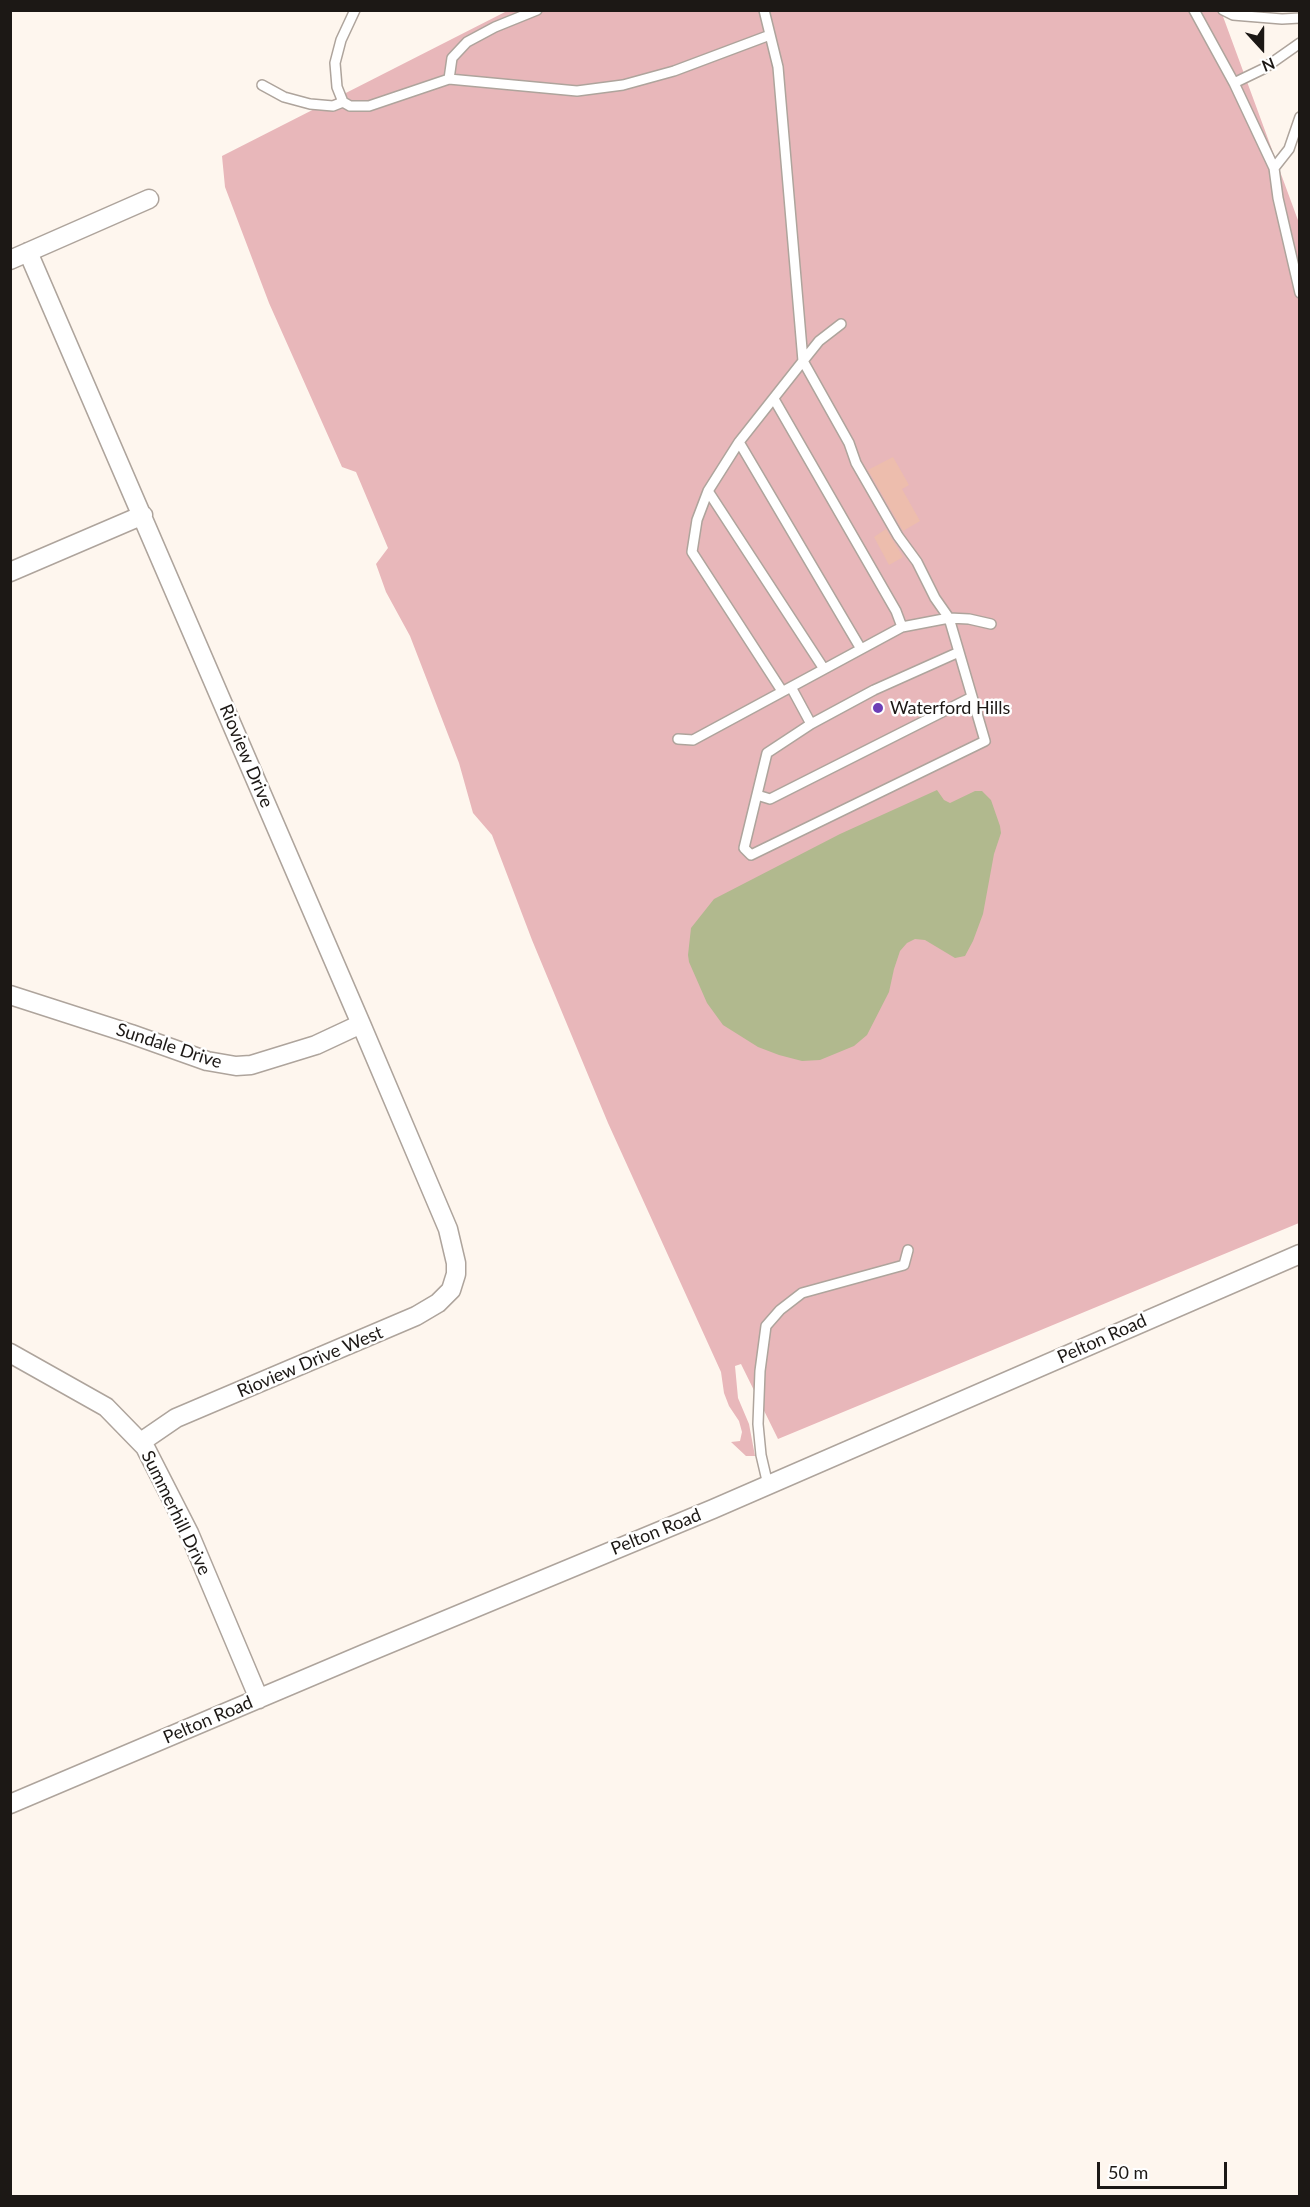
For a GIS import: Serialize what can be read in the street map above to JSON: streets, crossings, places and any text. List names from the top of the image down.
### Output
{
  "streets": {
    "street": [
      "Rioview Drive",
      "Sundale Drive",
      "Pelton Road",
      "Rioview Drive West",
      "Summerhill Drive"
    ]
  },
  "crossings": [
    ["Rioview Drive", "Sundale Drive"],
    ["Rioview Drive", "Rioview Drive West"],
    ["Pelton Road", "Summerhill Drive"],
    ["Rioview Drive West", "Summerhill Drive"]
  ],
  "places": ["Waterford Hills"],
  "scale_bar": "50 m",
  "north": "bottom"
}
